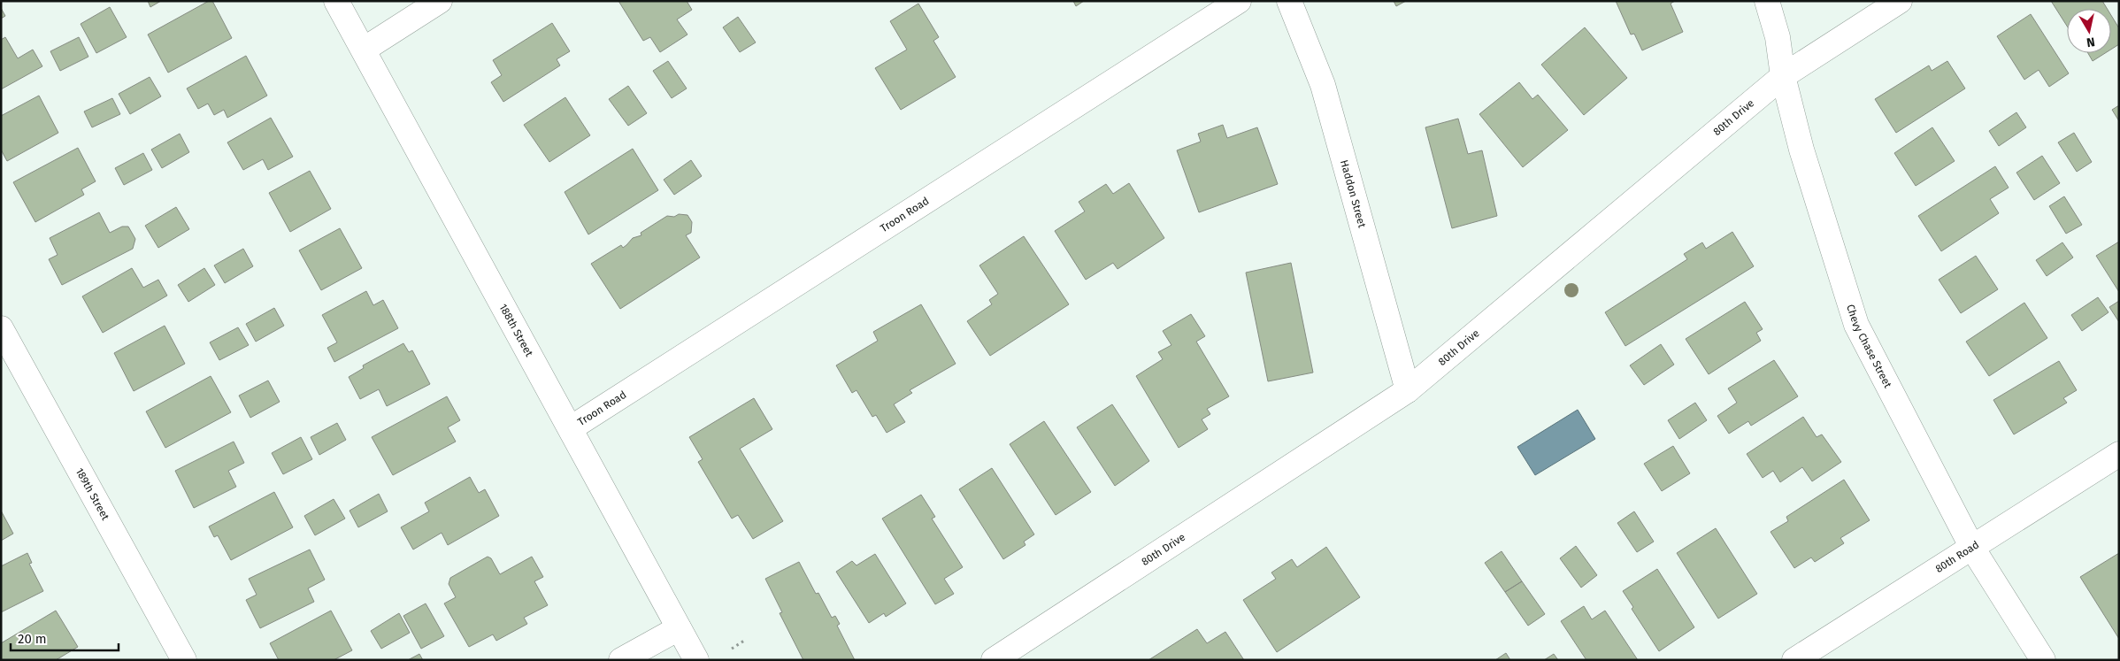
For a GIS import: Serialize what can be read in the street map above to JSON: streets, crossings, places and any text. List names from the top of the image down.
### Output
{
  "streets": {
    "street": [
      "80th Drive",
      "Haddon Street",
      "Troon Road",
      "188th Street",
      "Chevy Chase Street",
      "189th Street",
      "80th Road"
    ]
  },
  "crossings": [
    ["80th Drive", "Haddon Street"],
    ["80th Drive", "Chevy Chase Street"],
    ["Troon Road", "188th Street"],
    ["Chevy Chase Street", "80th Road"]
  ],
  "scale_bar": "20 m",
  "north": "bottom"
}
